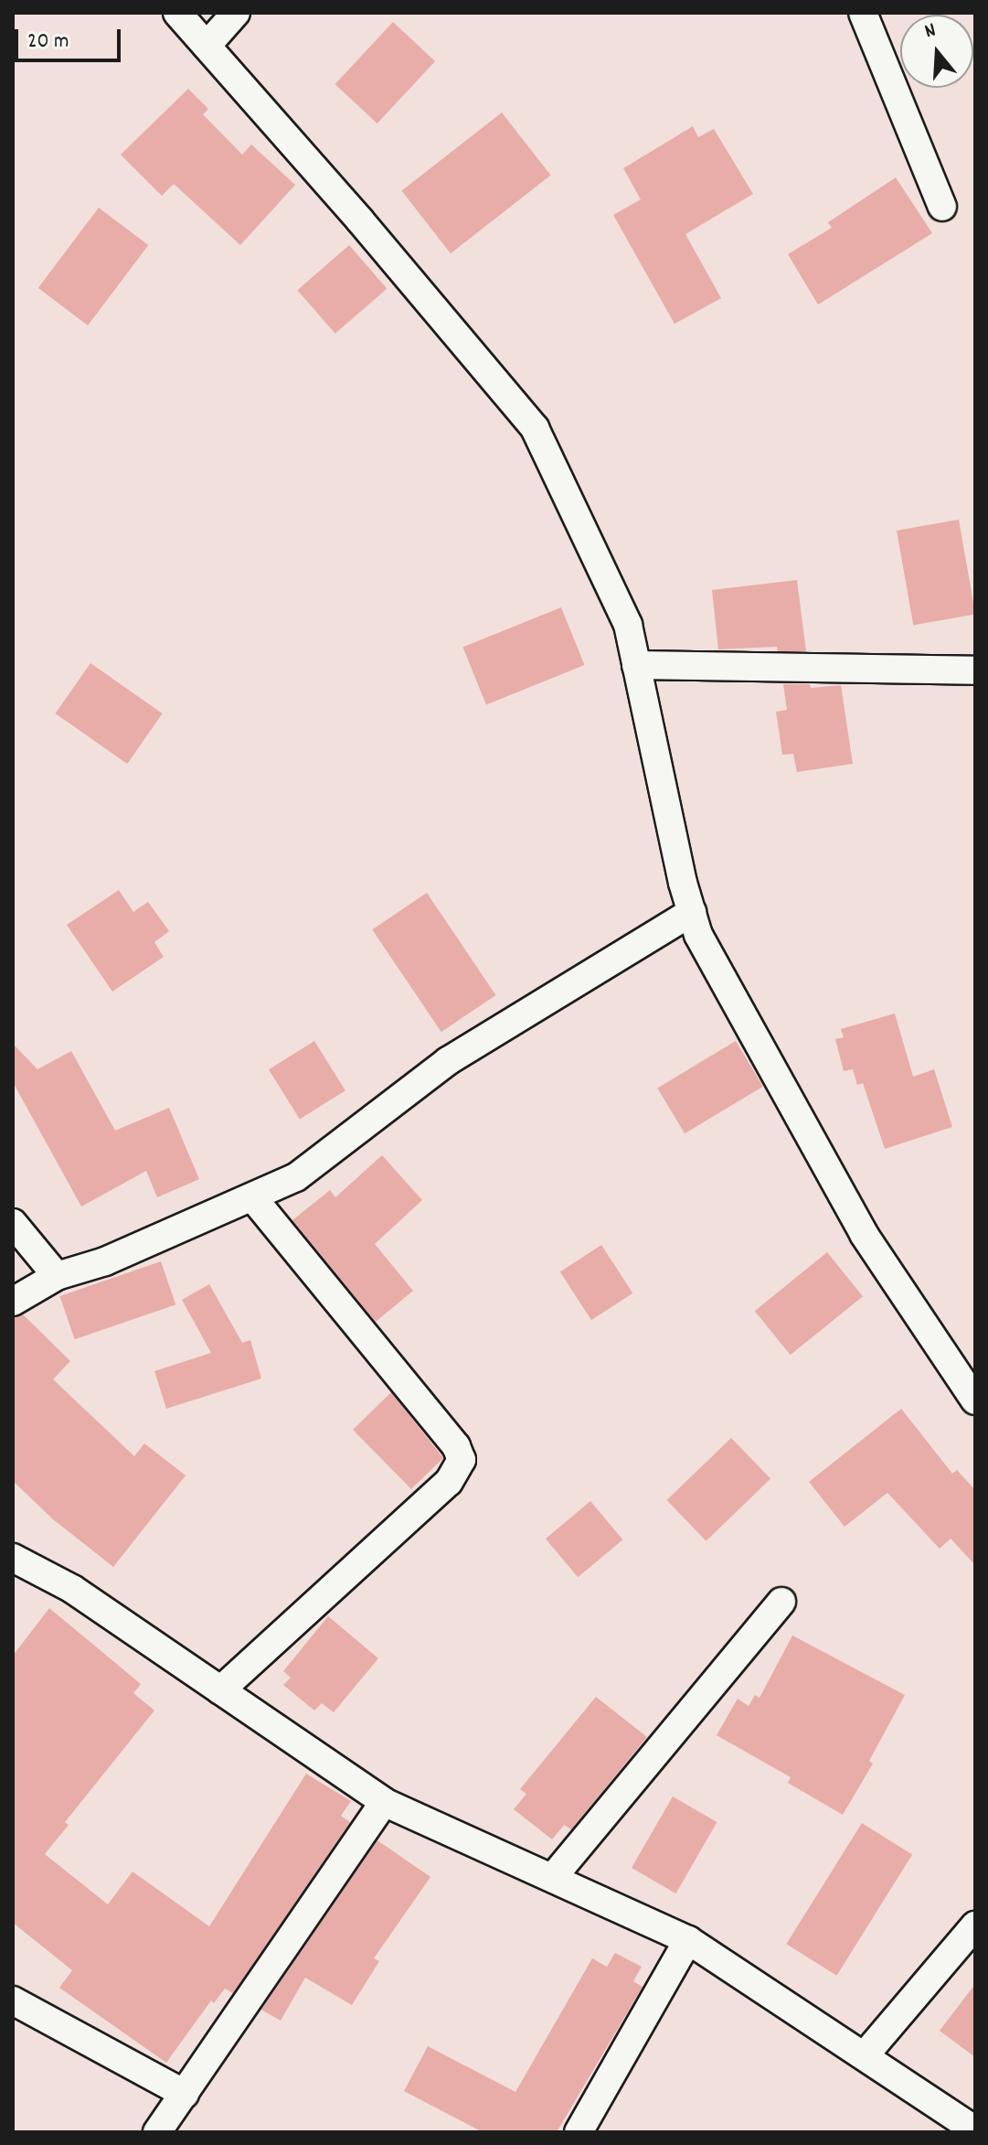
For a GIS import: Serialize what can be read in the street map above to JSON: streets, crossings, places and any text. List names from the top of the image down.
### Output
{
  "scale_bar": "20 m",
  "north": "top"
}
